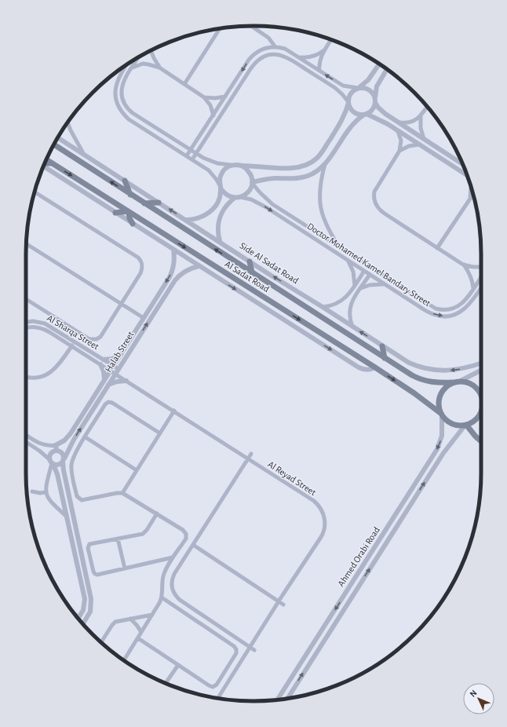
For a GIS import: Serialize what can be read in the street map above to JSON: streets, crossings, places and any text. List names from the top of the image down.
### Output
{
  "streets": {
    "main road": ["Al Sadat Road"],
    "street": [
      "Side Al Sadat Road",
      "Doctor Mohamed Kamel Bandary Street",
      "Al Sharqa Street",
      "Halab Street",
      "Al Reyad Street",
      "Ahmed Orabi Road"
    ]
  },
  "crossings": [
    ["Al Sadat Road", "Ahmed Orabi Road"],
    ["Al Sharqa Street", "Halab Street"],
    ["Al Sharqa Street", "Al Reyad Street"],
    ["Halab Street", "Al Reyad Street"]
  ],
  "north": "top left"
}
